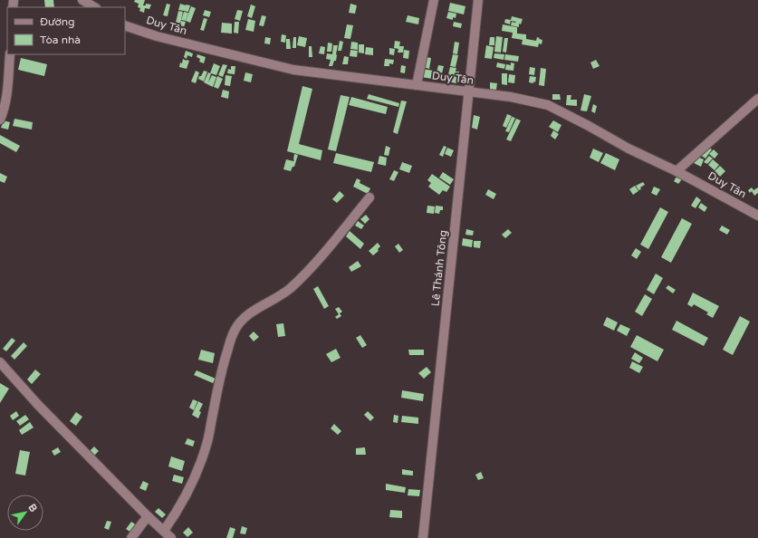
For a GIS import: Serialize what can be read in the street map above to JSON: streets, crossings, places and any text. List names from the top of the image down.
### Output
{
  "streets": {
    "street": ["Duy Tân", "Lê Thánh Tông"]
  },
  "crossings": [
    ["Duy Tân", "Lê Thánh Tông"]
  ],
  "legend": ["Đường", "Tòa nhà"],
  "north": "top right"
}
